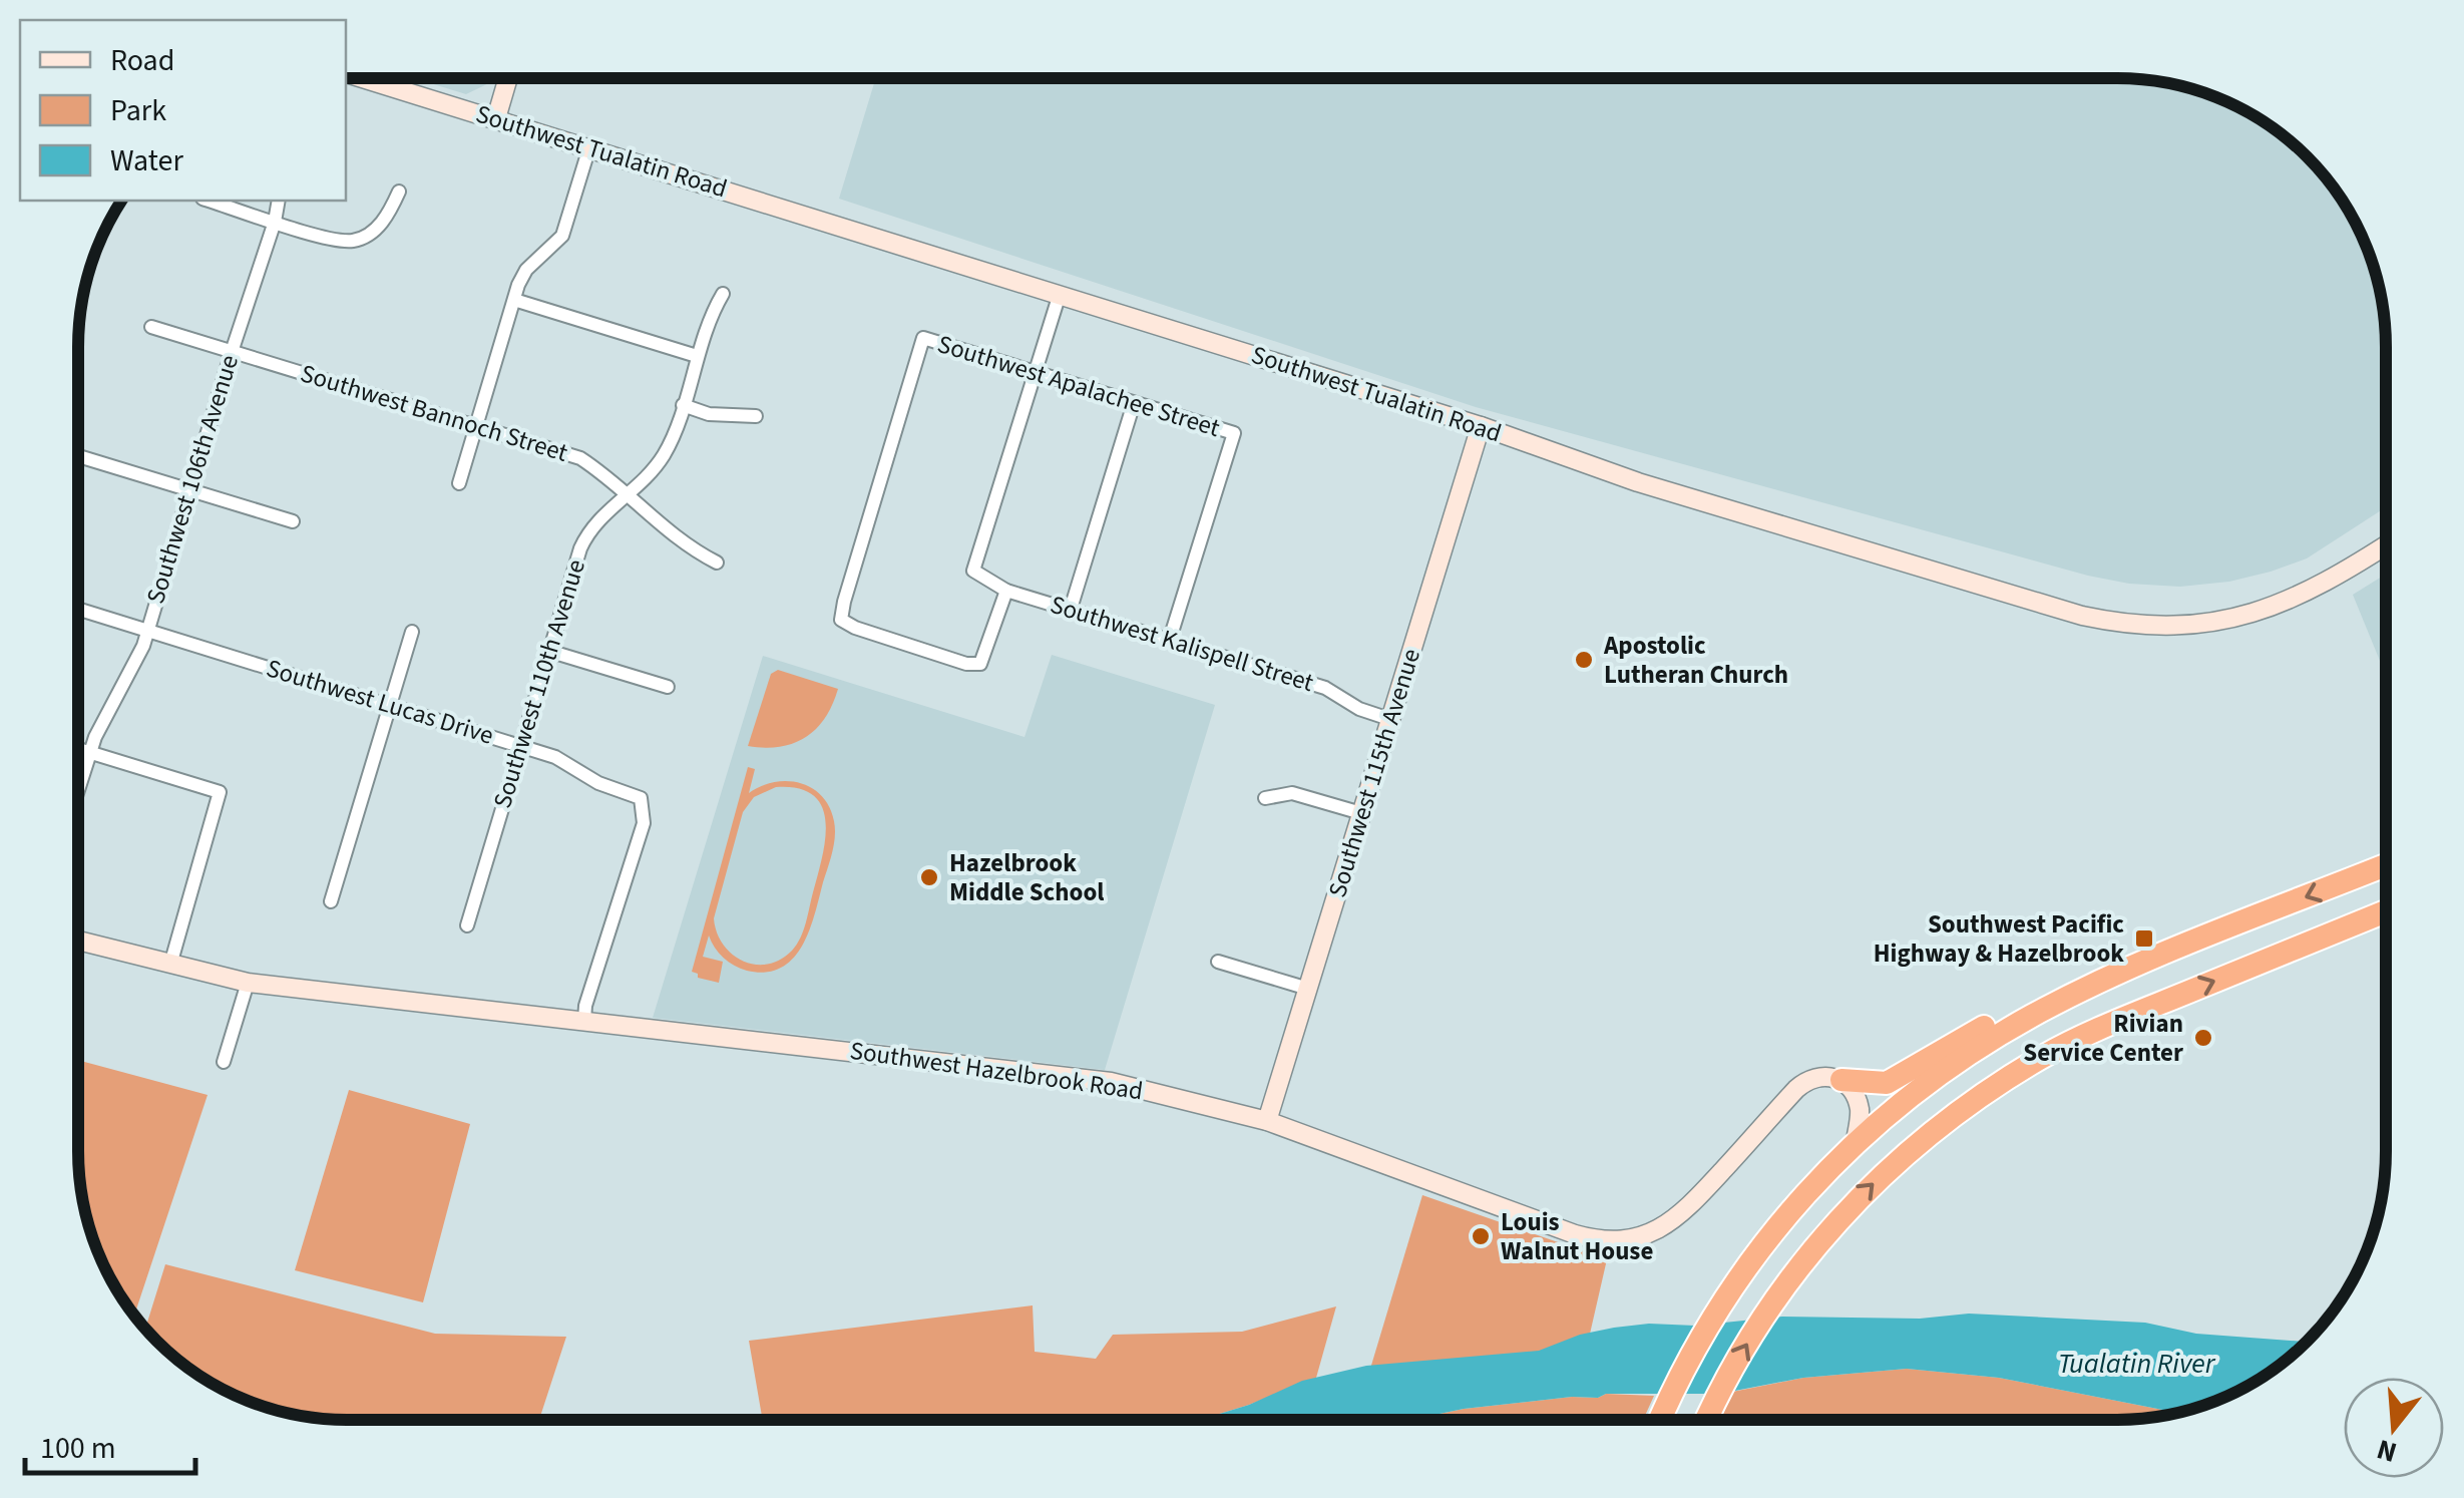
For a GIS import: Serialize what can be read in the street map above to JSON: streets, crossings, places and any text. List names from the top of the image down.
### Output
{
  "streets": {
    "street": [
      "Southwest Tualatin Road",
      "Southwest Apalachee Street",
      "Southwest Bannoch Street",
      "Southwest 106th Avenue",
      "Southwest Kalispell Street",
      "Southwest 110th Avenue",
      "Southwest Lucas Drive",
      "Southwest 115th Avenue",
      "Southwest Hazelbrook Road"
    ]
  },
  "crossings": [
    ["Southwest Tualatin Road", "Southwest 115th Avenue"],
    ["Southwest Apalachee Street", "Southwest Kalispell Street"],
    ["Southwest Bannoch Street", "Southwest 106th Avenue"],
    ["Southwest Bannoch Street", "Southwest 110th Avenue"],
    ["Southwest 106th Avenue", "Southwest Lucas Drive"],
    ["Southwest Kalispell Street", "Southwest 115th Avenue"],
    ["Southwest 110th Avenue", "Southwest Lucas Drive"],
    ["Southwest Lucas Drive", "Southwest Hazelbrook Road"],
    ["Southwest 115th Avenue", "Southwest Hazelbrook Road"]
  ],
  "water": ["Tualatin River"],
  "places": {
    "other": [
      "Apostolic Lutheran Church",
      "Hazelbrook Middle School",
      "Rivian Service Center",
      "Louis Walnut House"
    ],
    "transit": ["Southwest Pacific Highway & Hazelbrook"]
  },
  "legend": ["Road", "Park", "Water"],
  "scale_bar": "100 m",
  "north": "bottom"
}
